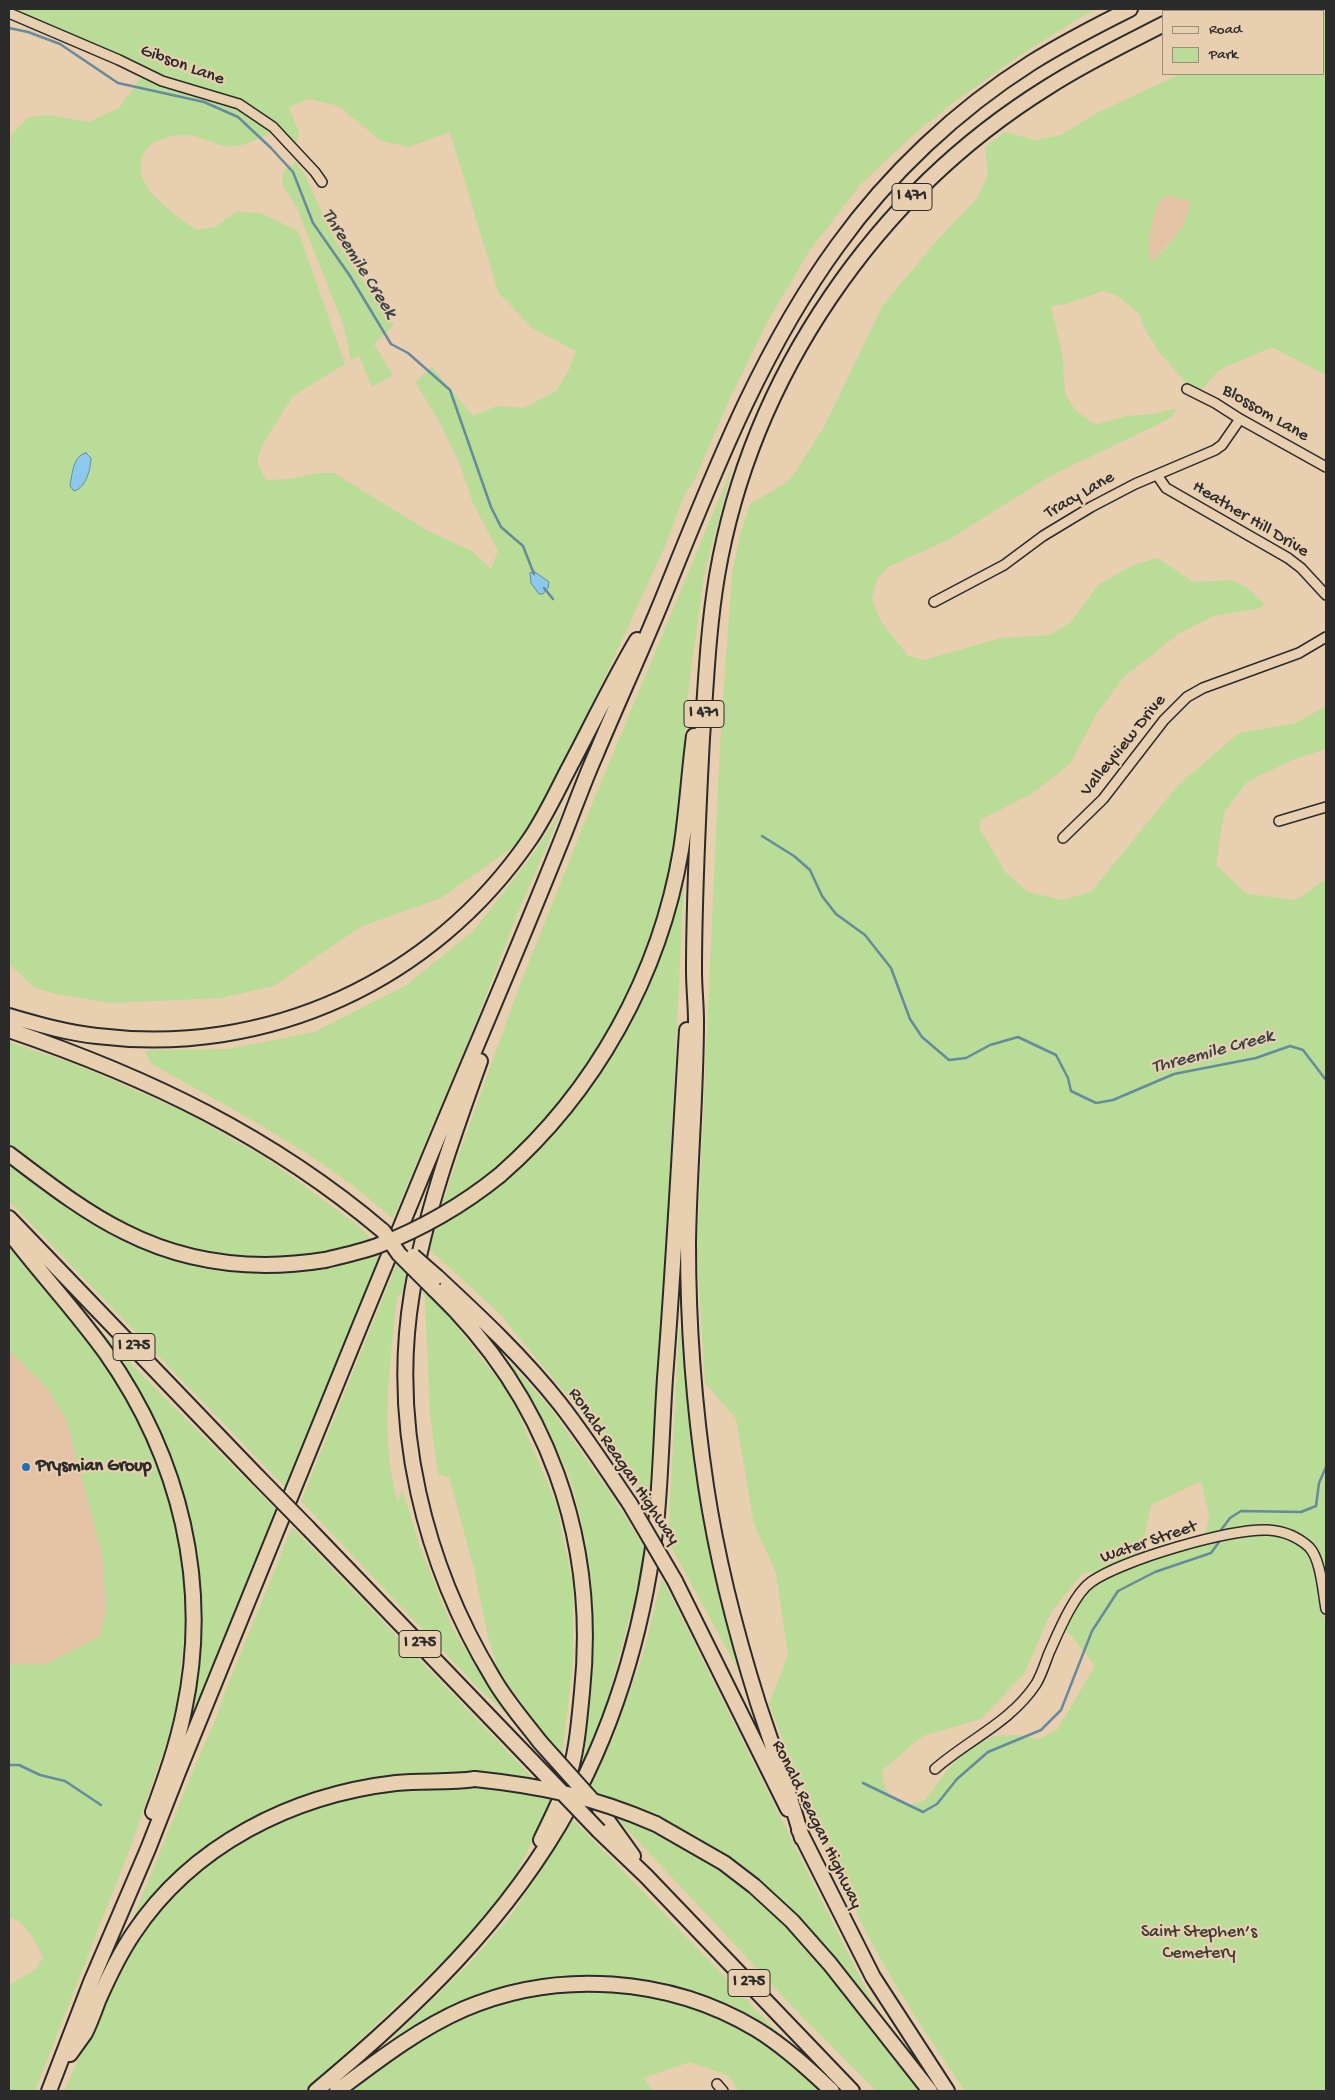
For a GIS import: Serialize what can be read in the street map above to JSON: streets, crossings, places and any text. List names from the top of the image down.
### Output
{
  "streets": {
    "highway": ["I 471", "I 275", "Ronald Reagan Highway"],
    "street": [
      "Gibson Lane",
      "Blossom Lane",
      "Tracy Lane",
      "Heather Hill Drive",
      "Valleyview Drive",
      "Water Street"
    ]
  },
  "crossings": [
    ["Blossom Lane", "Tracy Lane"],
    ["Tracy Lane", "Heather Hill Drive"]
  ],
  "water": ["Threemile Creek"],
  "parks": ["Saint Stephen’s Cemetery"],
  "places": ["Prysmian Group"],
  "legend": ["Road", "Park"]
}
